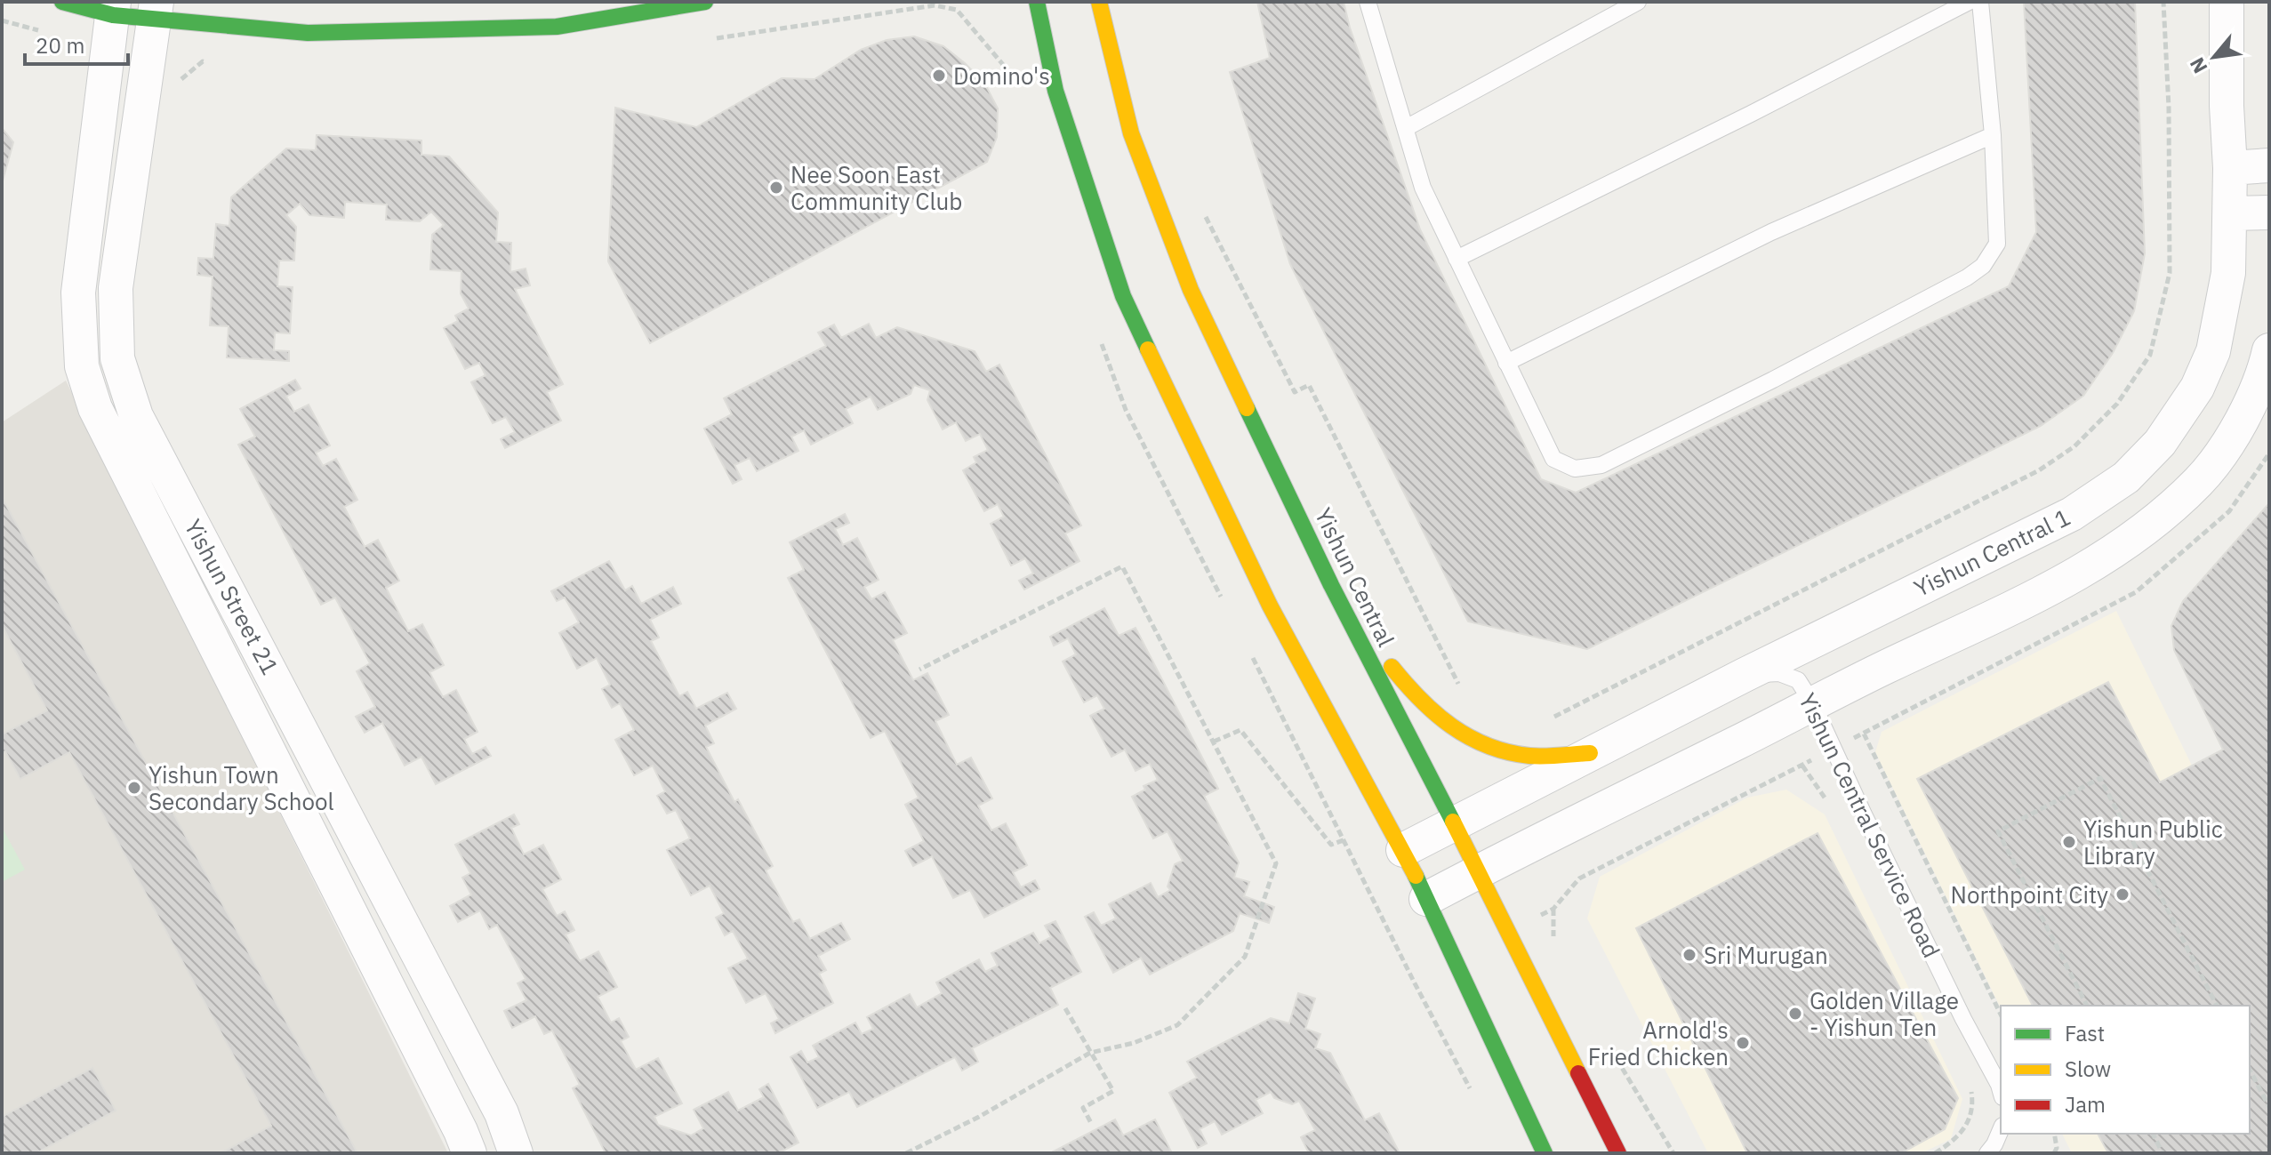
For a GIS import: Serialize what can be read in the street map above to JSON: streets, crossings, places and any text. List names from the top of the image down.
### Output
{
  "streets": {
    "main road": ["Yishun Central"],
    "street": ["Yishun Central 1", "Yishun Street 21"],
    "lane": ["Yishun Central Service Road"]
  },
  "crossings": [
    ["Yishun Central 1", "Yishun Central"],
    ["Yishun Central 1", "Yishun Central Service Road"]
  ],
  "places": [
    "Domino's",
    "Nee Soon East Community Club",
    "Yishun Town Secondary School",
    "Yishun Public Library",
    "Northpoint City",
    "Sri Murugan",
    "Golden Village - Yishun Ten",
    "Arnold's Fried Chicken"
  ],
  "legend": ["Fast", "Slow", "Jam"],
  "scale_bar": "20 m",
  "north": "bottom left"
}
